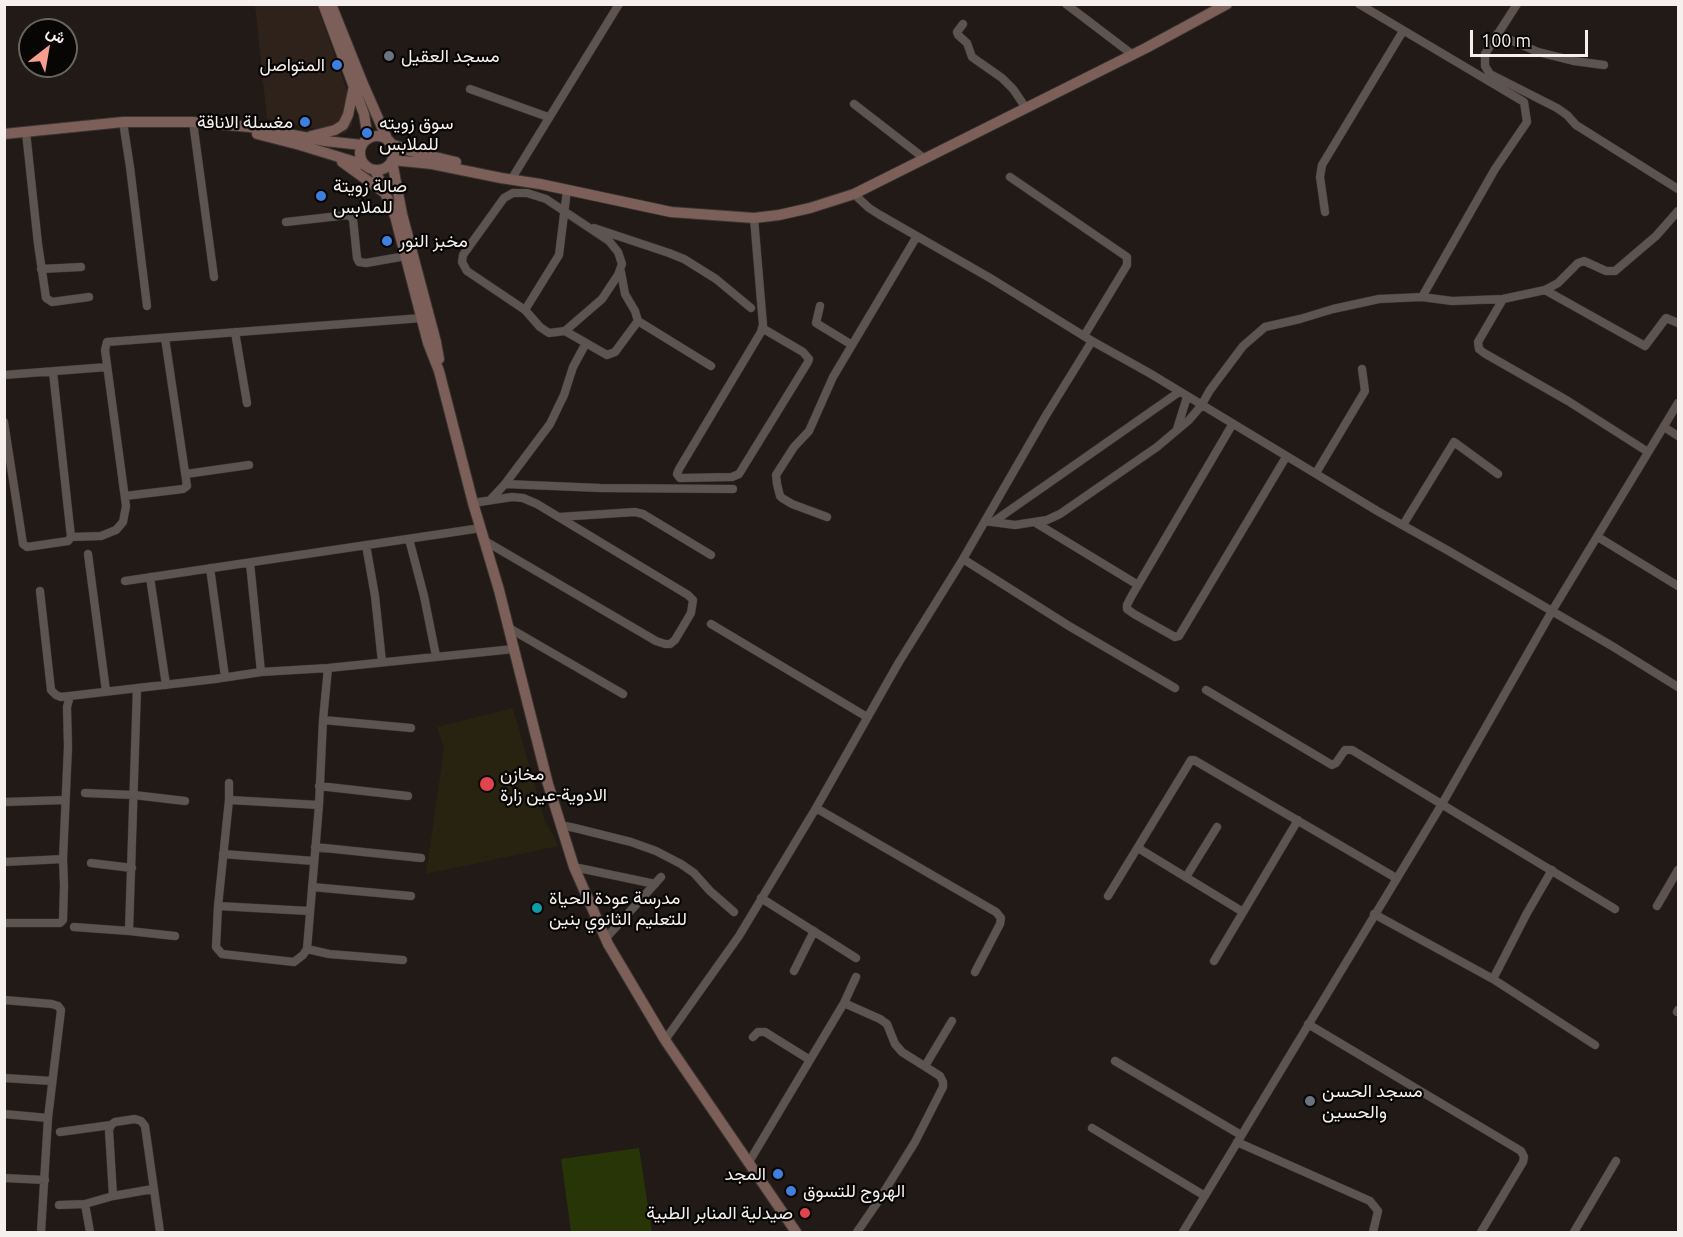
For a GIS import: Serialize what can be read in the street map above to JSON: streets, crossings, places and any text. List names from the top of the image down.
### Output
{
  "places": [
    "مسجد العقيل",
    "المتواصل",
    "مغسلة الاناقة",
    "سوق زويته للملابس",
    "صالة زويتة للملابس",
    "مخبز النور",
    "مخازن الادوية-عين زارة",
    "مدرسة عودة الحياة للتعليم الثانوي بنين",
    "مسجد الحسن والحسين",
    "المجد",
    "الهروج للتسوق",
    "صيدلية المنابر الطبية"
  ],
  "scale_bar": "100 m",
  "north": "top right"
}
